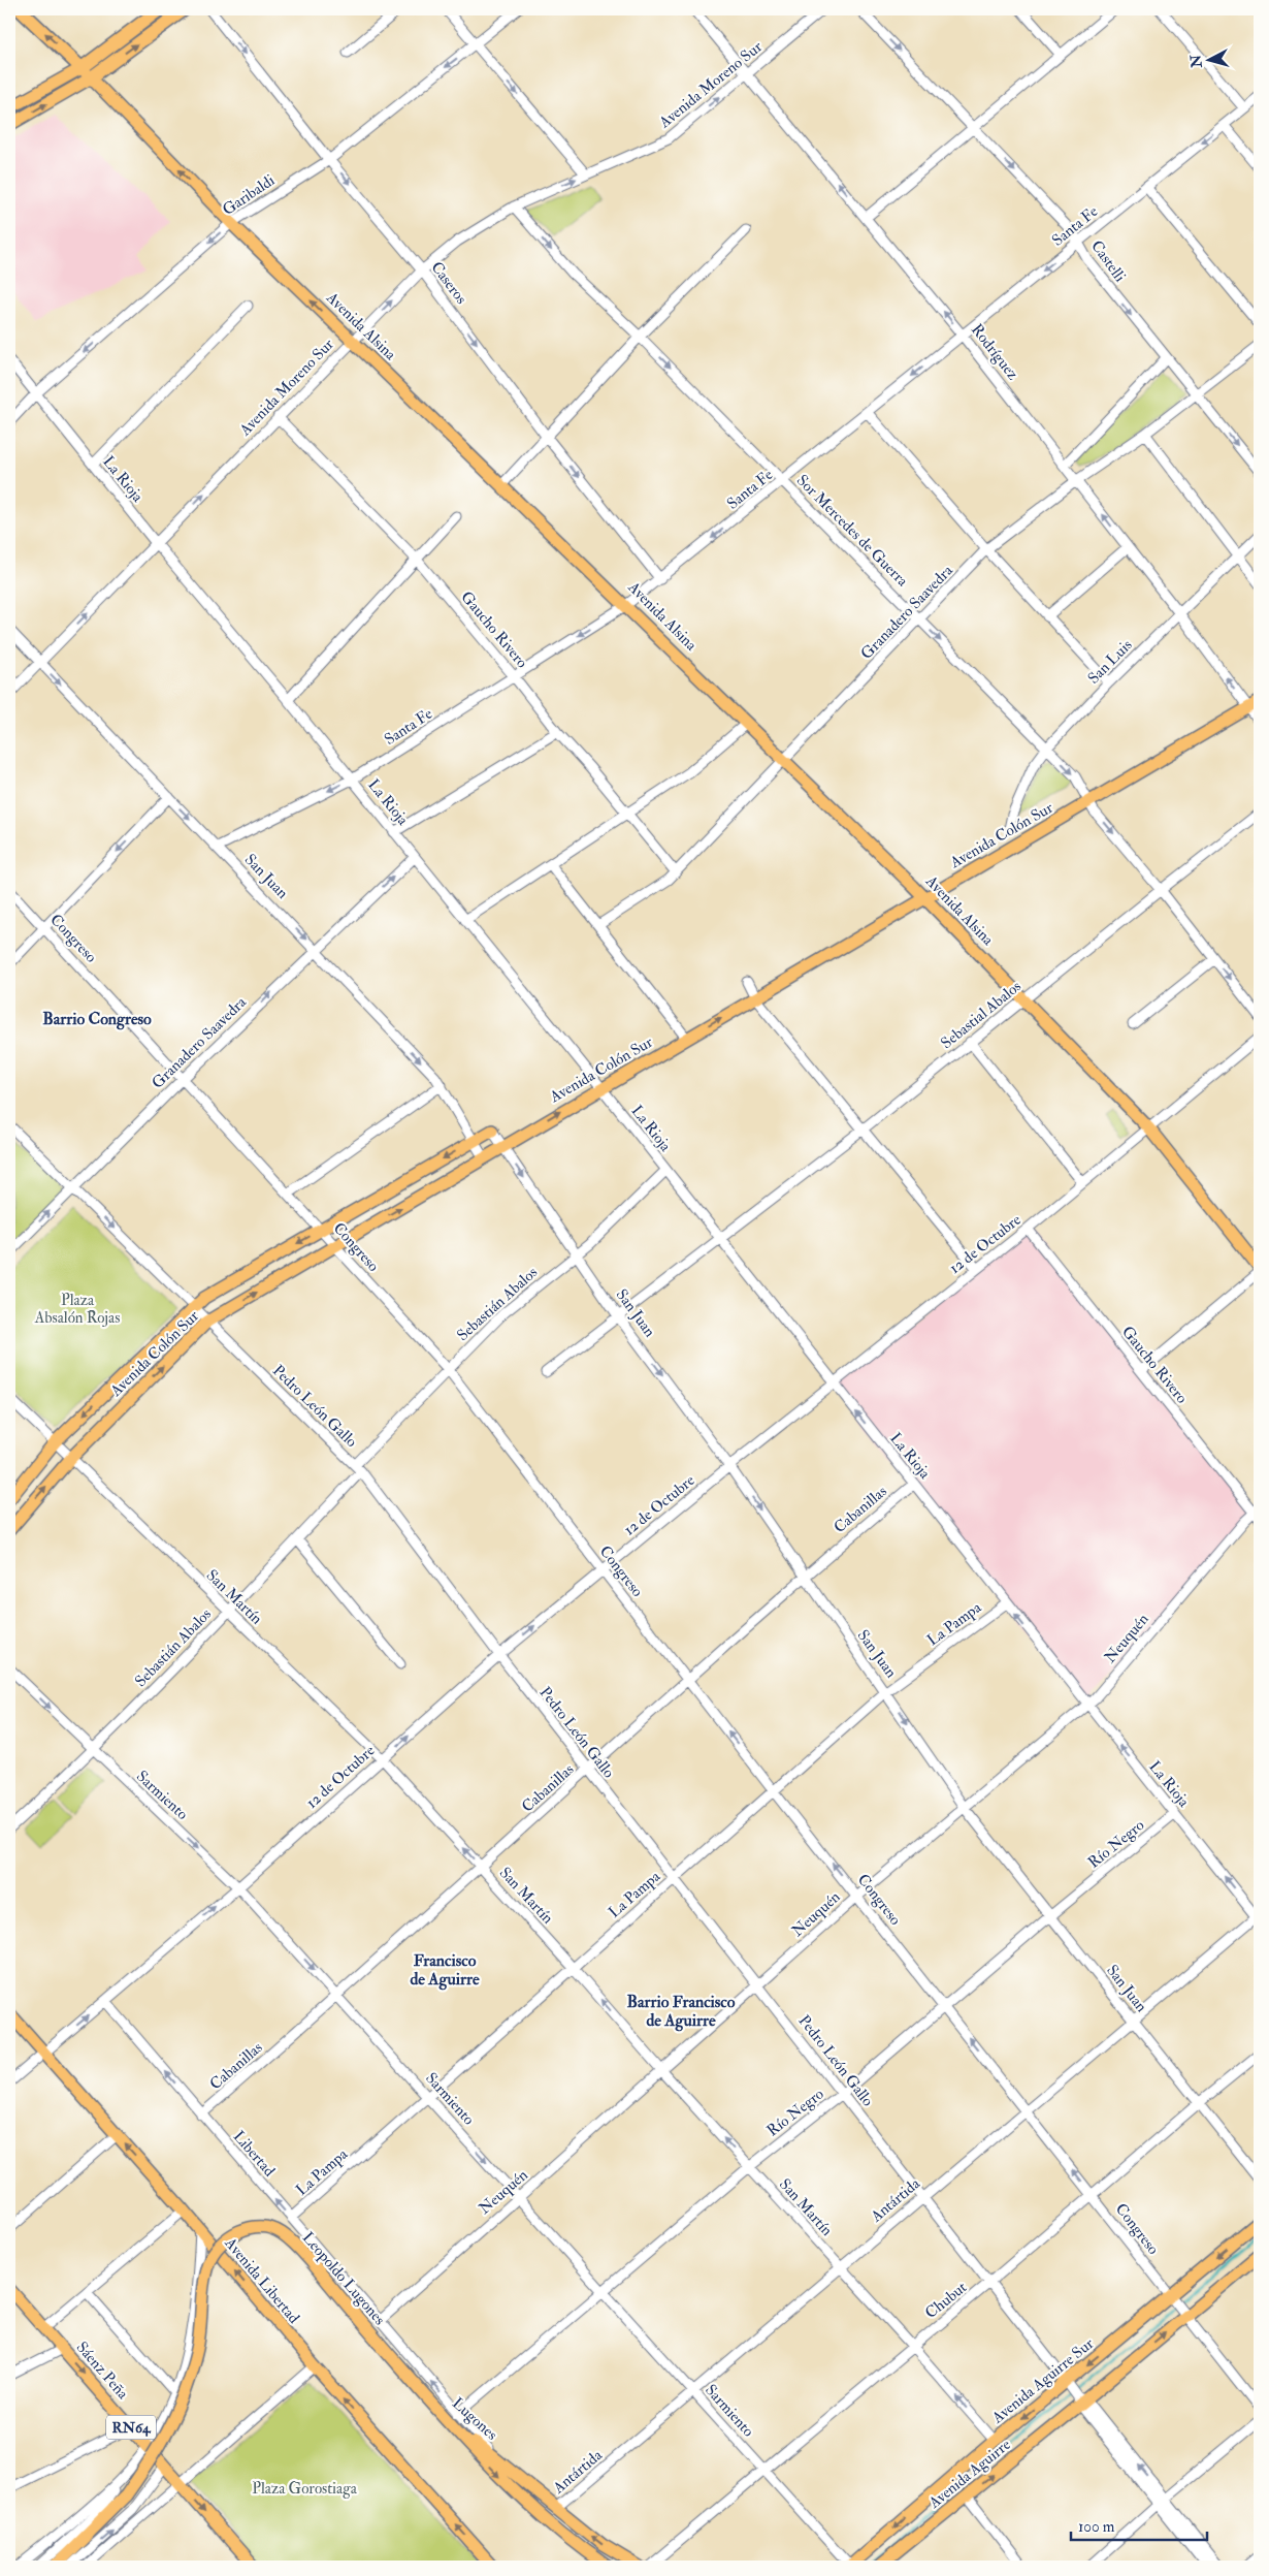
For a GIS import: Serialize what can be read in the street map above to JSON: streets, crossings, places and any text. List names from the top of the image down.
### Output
{
  "streets": {
    "highway": ["Avenida Alsina"],
    "main road": [
      "Avenida Colón Sur",
      "Leopoldo Lugones",
      "Avenida Libertad",
      "Sáenz Peña",
      "Avenida Aguirre Sur",
      "Lugones",
      "RN64",
      "Avenida Aguirre"
    ],
    "street": [
      "Avenida Moreno Sur",
      "Garibaldi",
      "Santa Fe",
      "Castelli",
      "Caseros",
      "Rodríguez",
      "La Rioja",
      "Sor Mercedes de Guerra",
      "Granadero Saavedra",
      "Gaucho Rivero",
      "San Luis",
      "San Juan",
      "Congreso",
      "Sebastial Abalos",
      "12 de Octubre",
      "Sebastián Abalos",
      "Pedro León Gallo",
      "Cabanillas",
      "San Martín",
      "La Pampa",
      "Neuquén",
      "Sarmiento",
      "Río Negro",
      "Libertad",
      "Antártida",
      "Chubut"
    ]
  },
  "crossings": [
    ["Avenida Moreno Sur", "Caseros"],
    ["Avenida Moreno Sur", "Avenida Alsina"],
    ["Avenida Moreno Sur", "Rodríguez"],
    ["Avenida Moreno Sur", "La Rioja"],
    ["Avenida Moreno Sur", "Sor Mercedes de Guerra"],
    ["Avenida Moreno Sur", "Gaucho Rivero"],
    ["Avenida Moreno Sur", "San Juan"],
    ["Garibaldi", "Caseros"],
    ["Garibaldi", "Avenida Alsina"],
    ["Garibaldi", "La Rioja"],
    ["Santa Fe", "Castelli"],
    ["Santa Fe", "Caseros"],
    ["Santa Fe", "Avenida Alsina"],
    ["Santa Fe", "Rodríguez"],
    ["Santa Fe", "La Rioja"],
    ["Santa Fe", "Sor Mercedes de Guerra"],
    ["Santa Fe", "Gaucho Rivero"],
    ["Santa Fe", "San Juan"],
    ["Castelli", "Granadero Saavedra"],
    ["Avenida Alsina", "Granadero Saavedra"],
    ["Avenida Alsina", "Avenida Colón Sur"],
    ["Avenida Alsina", "Sebastial Abalos"],
    ["Avenida Alsina", "12 de Octubre"],
    ["Rodríguez", "Granadero Saavedra"],
    ["Rodríguez", "San Luis"],
    ["Rodríguez", "Avenida Colón Sur"],
    ["La Rioja", "Granadero Saavedra"],
    ["La Rioja", "Avenida Colón Sur"],
    ["La Rioja", "Sebastial Abalos"],
    ["La Rioja", "12 de Octubre"],
    ["La Rioja", "Sebastián Abalos"],
    ["La Rioja", "Cabanillas"],
    ["La Rioja", "La Pampa"],
    ["La Rioja", "Neuquén"],
    ["La Rioja", "Río Negro"],
    ["La Rioja", "Antártida"],
    ["Sor Mercedes de Guerra", "Granadero Saavedra"],
    ["Sor Mercedes de Guerra", "San Luis"],
    ["Sor Mercedes de Guerra", "Avenida Colón Sur"],
    ["Granadero Saavedra", "Gaucho Rivero"],
    ["Granadero Saavedra", "San Juan"],
    ["Granadero Saavedra", "Congreso"],
    ["Granadero Saavedra", "Pedro León Gallo"],
    ["Gaucho Rivero", "12 de Octubre"],
    ["Gaucho Rivero", "Neuquén"],
    ["Avenida Colón Sur", "San Juan"],
    ["Avenida Colón Sur", "Congreso"],
    ["Avenida Colón Sur", "Pedro León Gallo"],
    ["Avenida Colón Sur", "San Martín"],
    ["San Juan", "Sebastial Abalos"],
    ["San Juan", "12 de Octubre"],
    ["San Juan", "Sebastián Abalos"],
    ["San Juan", "Cabanillas"],
    ["San Juan", "La Pampa"],
    ["San Juan", "Neuquén"],
    ["San Juan", "Río Negro"],
    ["San Juan", "Antártida"],
    ["San Juan", "Chubut"],
    ["Congreso", "12 de Octubre"],
    ["Congreso", "Sebastián Abalos"],
    ["Congreso", "Cabanillas"],
    ["Congreso", "La Pampa"],
    ["Congreso", "Neuquén"],
    ["Congreso", "Río Negro"],
    ["Congreso", "Antártida"],
    ["Congreso", "Chubut"],
    ["Congreso", "Avenida Aguirre Sur"],
    ["12 de Octubre", "Pedro León Gallo"],
    ["12 de Octubre", "San Martín"],
    ["12 de Octubre", "Sarmiento"],
    ["12 de Octubre", "Libertad"],
    ["12 de Octubre", "Avenida Libertad"],
    ["Sebastián Abalos", "Pedro León Gallo"],
    ["Sebastián Abalos", "San Martín"],
    ["Sebastián Abalos", "Sarmiento"],
    ["Pedro León Gallo", "Cabanillas"],
    ["Pedro León Gallo", "La Pampa"],
    ["Pedro León Gallo", "Neuquén"],
    ["Pedro León Gallo", "Río Negro"],
    ["Pedro León Gallo", "Antártida"],
    ["Pedro León Gallo", "Chubut"],
    ["Pedro León Gallo", "Avenida Aguirre Sur"],
    ["Pedro León Gallo", "Avenida Aguirre"],
    ["Cabanillas", "San Martín"],
    ["Cabanillas", "Sarmiento"],
    ["Cabanillas", "Libertad"],
    ["San Martín", "La Pampa"],
    ["San Martín", "Neuquén"],
    ["San Martín", "Río Negro"],
    ["San Martín", "Antártida"],
    ["San Martín", "Chubut"],
    ["San Martín", "Avenida Aguirre Sur"],
    ["La Pampa", "Sarmiento"],
    ["La Pampa", "Libertad"],
    ["Neuquén", "Sarmiento"],
    ["Neuquén", "Libertad"],
    ["Sarmiento", "Río Negro"],
    ["Sarmiento", "Antártida"],
    ["Sarmiento", "Chubut"],
    ["Sarmiento", "Avenida Aguirre Sur"],
    ["Río Negro", "Libertad"],
    ["Libertad", "Lugones"],
    ["Leopoldo Lugones", "Lugones"]
  ],
  "one_way": [
    "Avenida Moreno Sur",
    "Santa Fe",
    "Castelli",
    "Caseros",
    "Rodríguez",
    "Sor Mercedes de Guerra",
    "San Juan",
    "San Martín",
    "Sarmiento",
    "Libertad",
    "Avenida Libertad",
    "Sáenz Peña",
    "Avenida Aguirre"
  ],
  "districts": ["Barrio Congreso", "Francisco de Aguirre", "Barrio Francisco de Aguirre"],
  "parks": ["Plaza Absalón Rojas", "Plaza Gorostiaga"],
  "scale_bar": "100 m",
  "north": "left"
}
